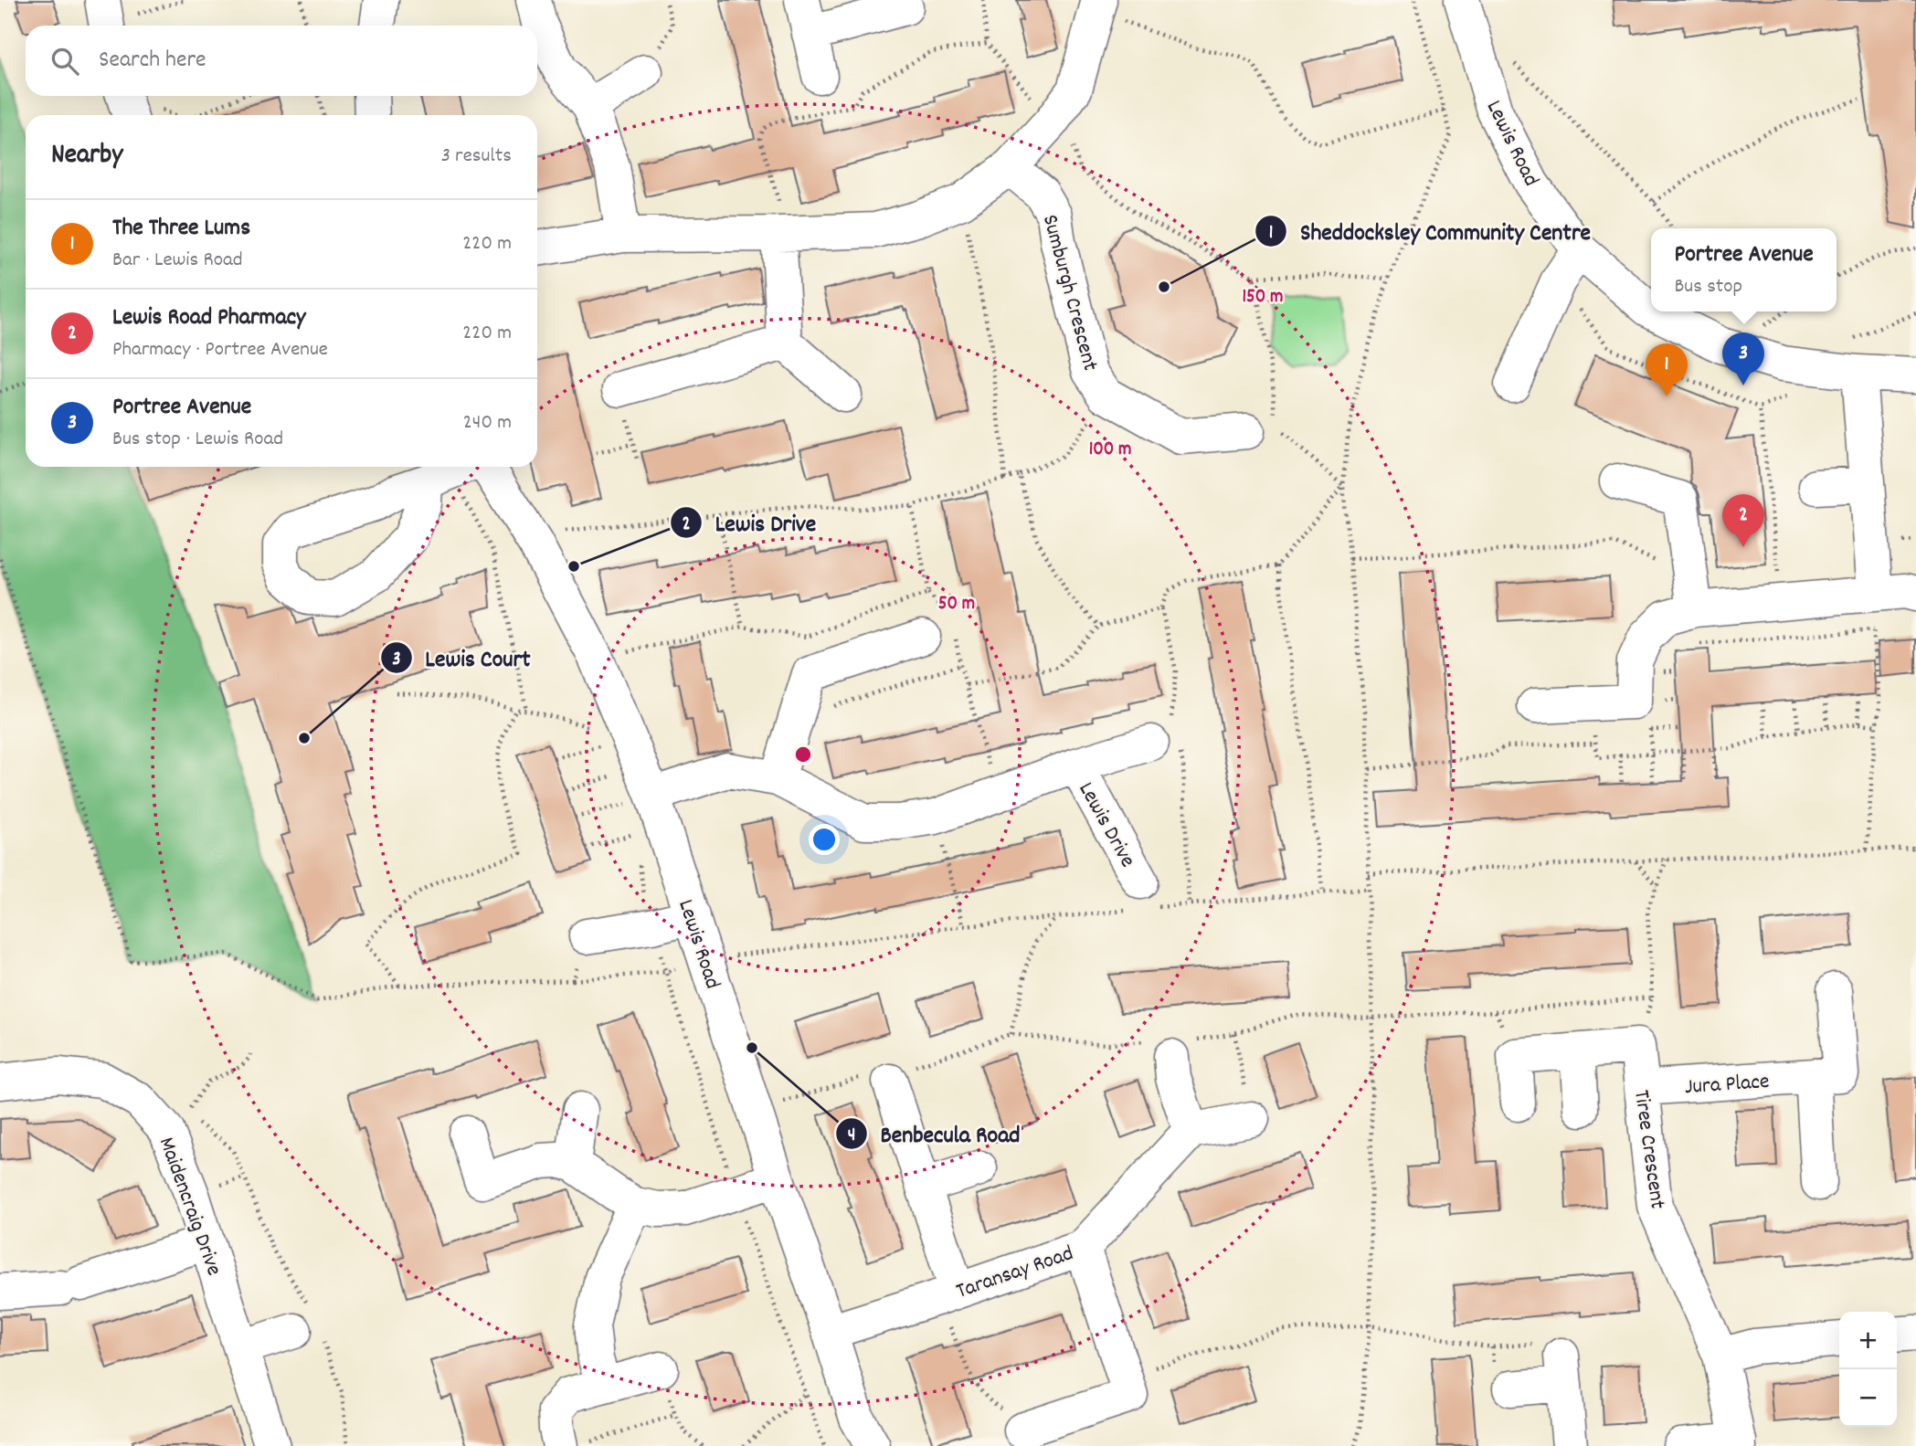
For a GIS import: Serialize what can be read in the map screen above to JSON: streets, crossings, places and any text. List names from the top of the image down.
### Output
{
  "streets": {
    "street": [
      "Lewis Road",
      "Sumburgh Crescent",
      "Lewis Drive",
      "Jura Place",
      "Tiree Crescent",
      "Maidencraig Drive",
      "Taransay Road"
    ]
  },
  "crossings": [
    ["Lewis Road", "Lewis Drive"],
    ["Lewis Road", "Taransay Road"],
    ["Jura Place", "Tiree Crescent"]
  ],
  "places": [
    "Sheddocksley Community Centre",
    "Lewis Drive",
    "Lewis Court",
    "Benbecula Road"
  ],
  "page": {
    "search": "Search here",
    "heading": ["Nearby", "3 results"],
    "list": [
      {
        "mark": "1",
        "name": "The Three Lums",
        "note": "Bar · Lewis Road",
        "value": "220 m"
      },
      {
        "mark": "2",
        "name": "Lewis Road Pharmacy",
        "note": "Pharmacy · Portree Avenue",
        "value": "220 m"
      },
      {
        "mark": "3",
        "name": "Portree Avenue",
        "note": "Bus stop · Lewis Road",
        "value": "240 m"
      }
    ],
    "popup": ["Portree Avenue", "Bus stop"],
    "pins": ["3", "1", "2"],
    "map_buttons": ["+", "−"]
  },
  "rings": ["150 m", "100 m", "50 m"]
}
